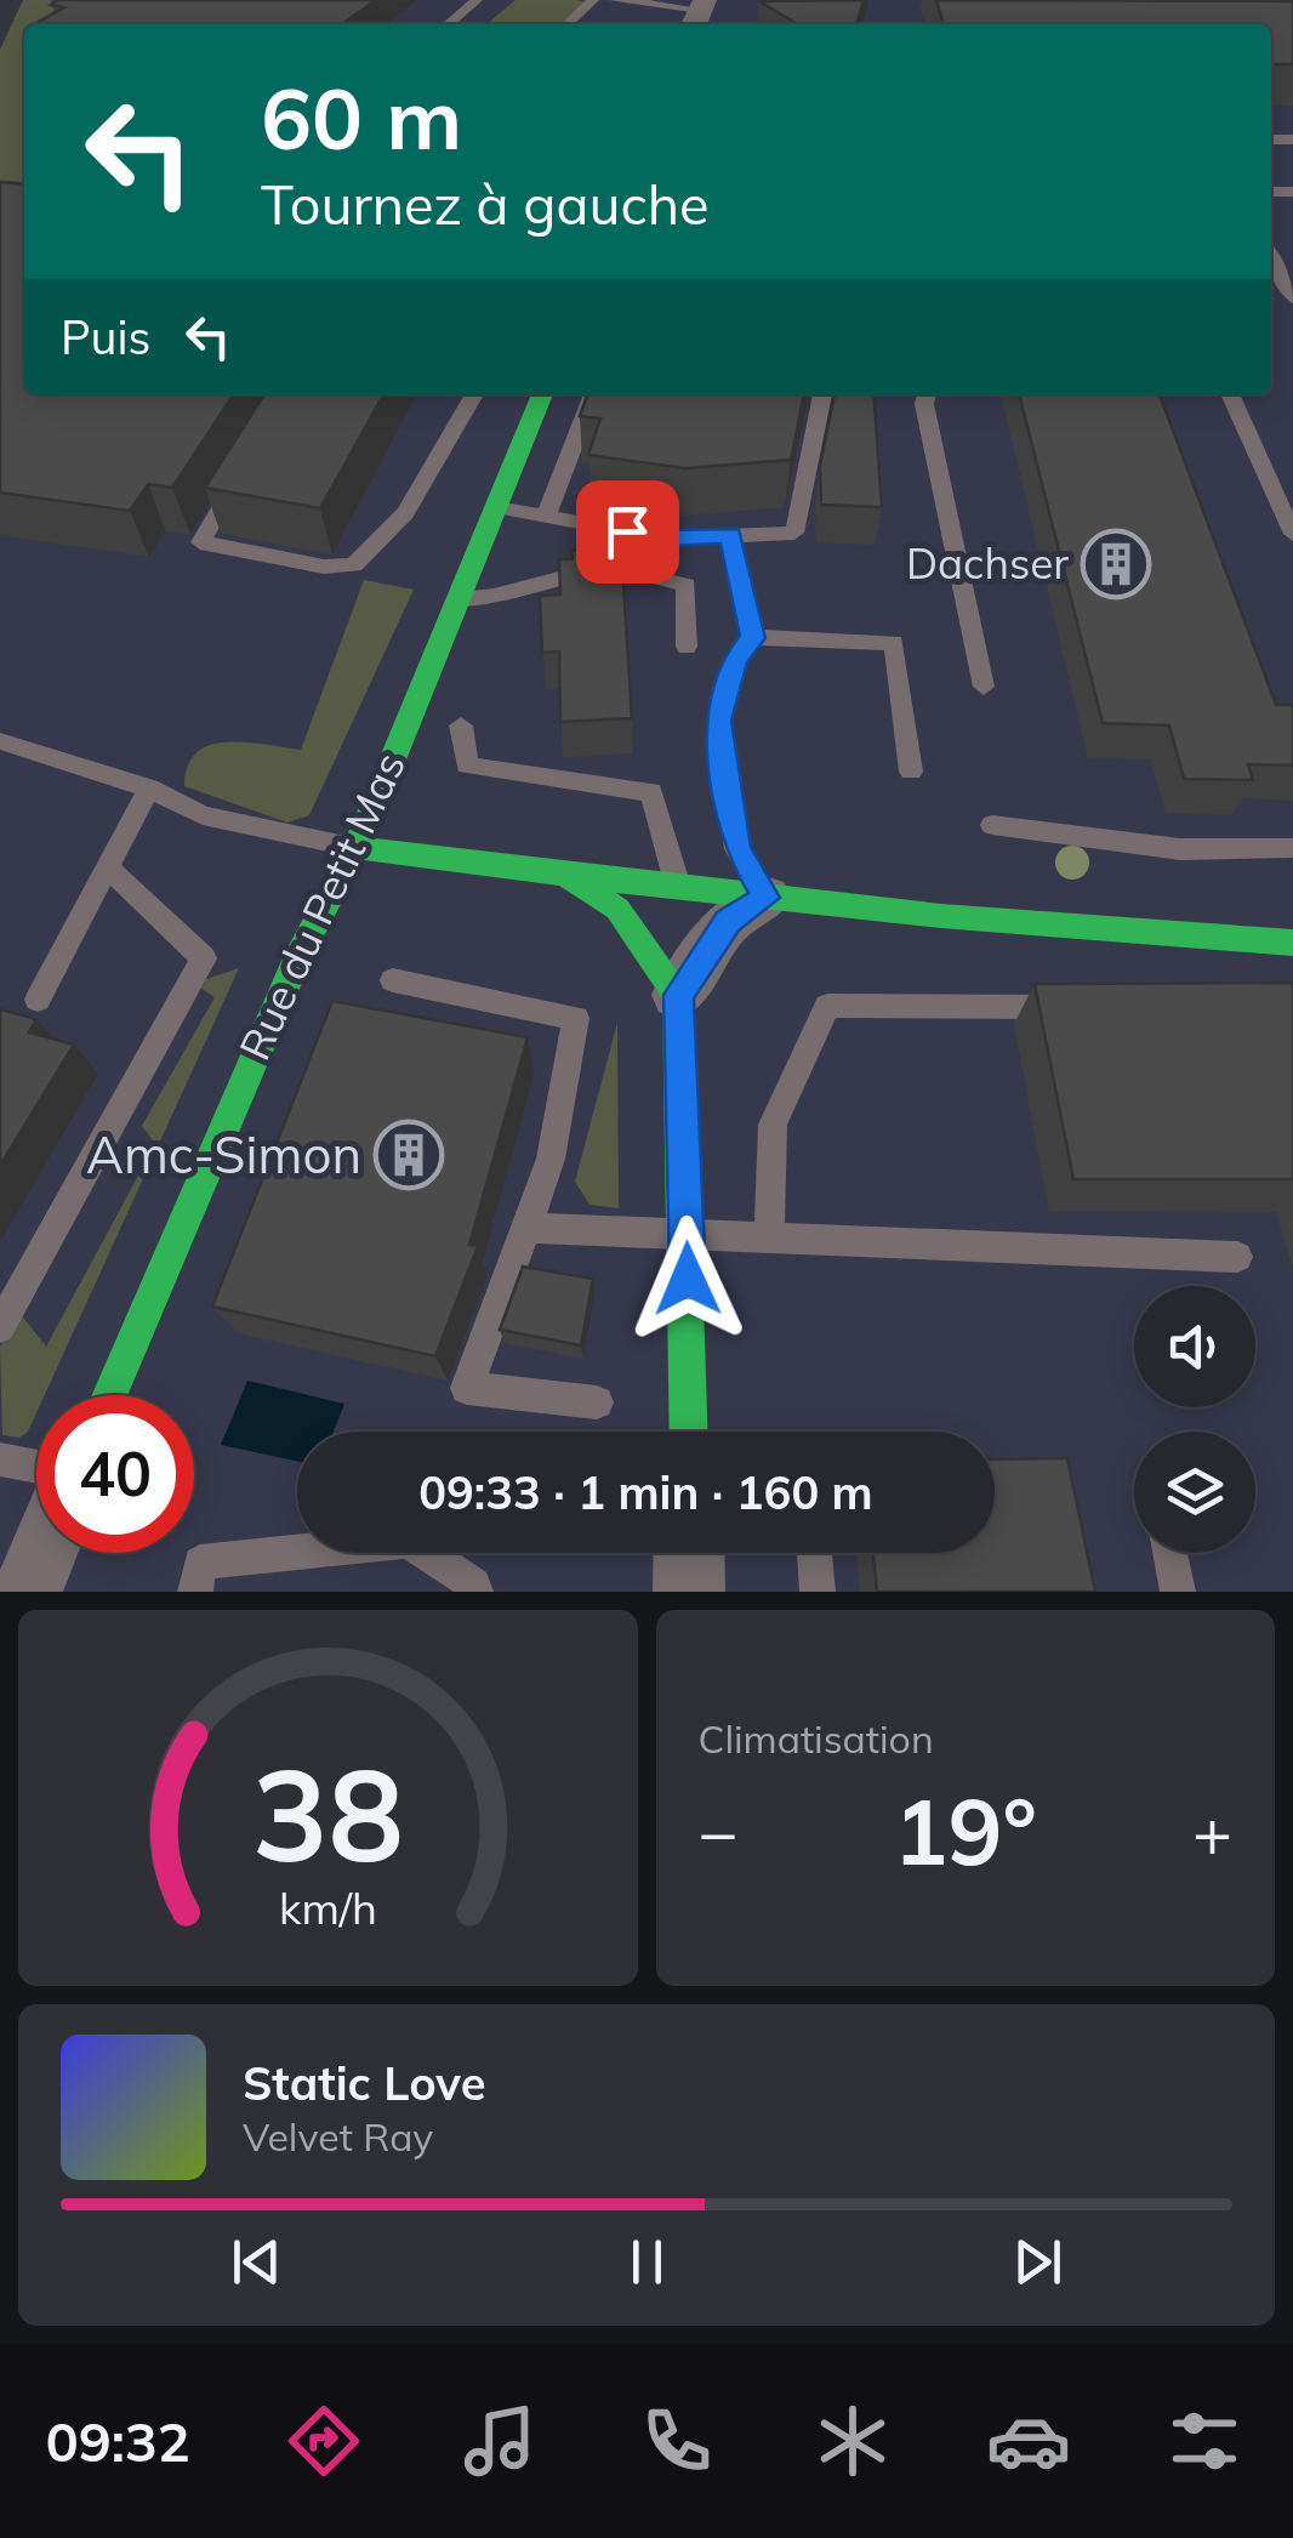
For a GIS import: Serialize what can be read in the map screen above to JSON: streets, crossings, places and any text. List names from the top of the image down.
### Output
{
  "streets": {
    "street": ["Rue du Petit Mas"]
  },
  "places": {
    "building": ["Dachser", "Amc-Simon"]
  },
  "page": {
    "turn": ["60 m", "Tournez à gauche"],
    "then": "Puis",
    "limit": "40",
    "trip": "09:33 · 1 min · 160 m",
    "tile": "Climatisation",
    "heat": ["−", "19°", "+"],
    "song": ["Static Love", "Velvet Ray"],
    "tabs": "09:32",
    "gauge": ["38", "km/h"]
  }
}
